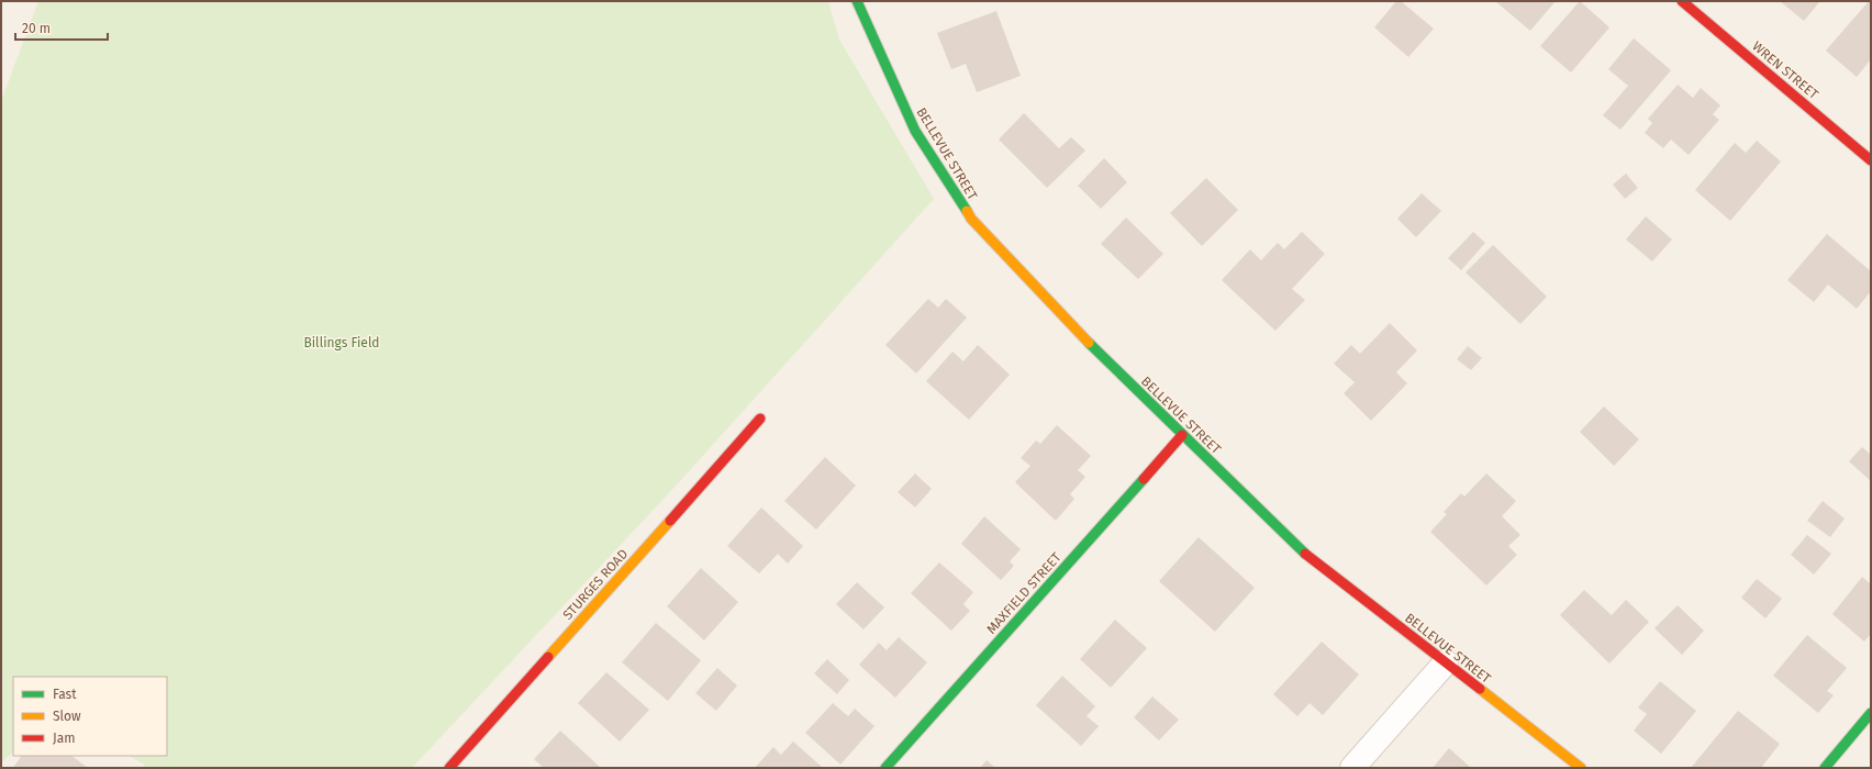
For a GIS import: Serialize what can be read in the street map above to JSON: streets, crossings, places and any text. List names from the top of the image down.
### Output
{
  "streets": {
    "street": [
      "WREN STREET",
      "BELLEVUE STREET",
      "STURGES ROAD",
      "MAXFIELD STREET"
    ]
  },
  "crossings": [
    ["BELLEVUE STREET", "MAXFIELD STREET"]
  ],
  "parks": ["Billings Field"],
  "legend": ["Fast", "Slow", "Jam"],
  "scale_bar": "20 m"
}
